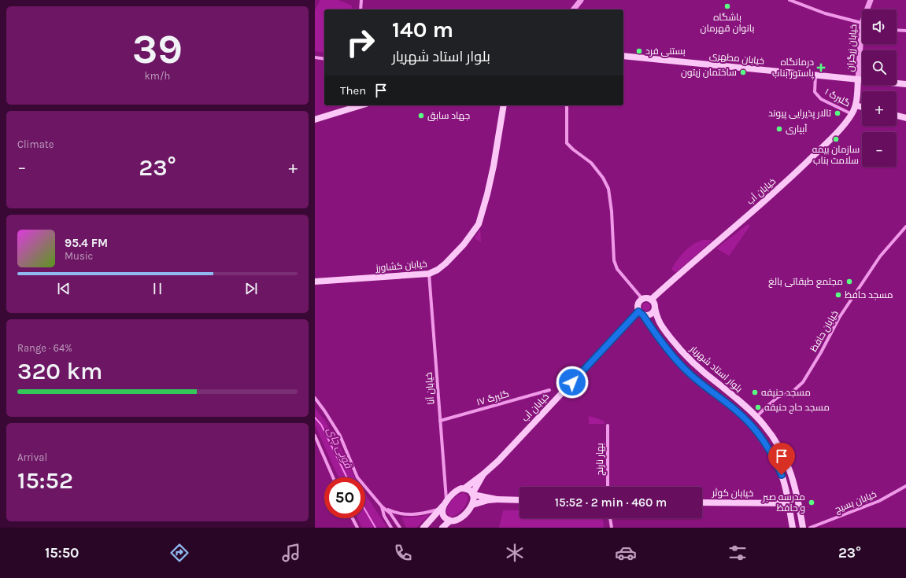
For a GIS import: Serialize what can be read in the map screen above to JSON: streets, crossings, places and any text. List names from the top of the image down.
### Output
{
  "streets": {
    "main road": [
      "خیابان مطهری",
      "خیابان آب",
      "خیابان کشاورز",
      "بلوار استاد شهریار",
      "خیابان کوثر"
    ],
    "street": [
      "خیابان زرگران",
      "گلبرگ ۱",
      "خیابان حافظ",
      "خیابان آنا",
      "گلبرگ ۱۷",
      "بهار نارنج",
      "خیابان بسیج"
    ]
  },
  "crossings": [
    ["خیابان زرگران", "خیابان مطهری"],
    ["خیابان زرگران", "خیابان آب"],
    ["خیابان مطهری", "گلبرگ ۱"],
    ["خیابان مطهری", "خیابان آب"],
    ["گلبرگ ۱", "خیابان آب"],
    ["خیابان آب", "بلوار استاد شهریار"],
    ["خیابان آب", "خیابان آنا"],
    ["خیابان کشاورز", "خیابان آنا"],
    ["خیابان حافظ", "بلوار استاد شهریار"],
    ["بلوار استاد شهریار", "خیابان کوثر"],
    ["خیابان آنا", "گلبرگ ۱۷"]
  ],
  "water": ["قوبی چای"],
  "places": {
    "other": [
      "باشگاه بانوان قهرمان",
      "بستنی فرد",
      "ساختمان زیتون",
      "تالار پذیرایی پیوند",
      "جهاد سابق",
      "آبیاری",
      "سازمان بیمه سلامت بناب",
      "مجتمع طبقاتی بالغ",
      "مسجد حافظ",
      "مسجد حنیفه",
      "مسجد حاج حنیفه",
      "مدرسه صبر و حافظ"
    ],
    "health": ["درمانگاه پاستور بناب"]
  },
  "page": {
    "tile": [
      ["39", "km/h"],
      "Climate",
      ["Range · 64%", "320 km"],
      ["Arrival", "15:52"]
    ],
    "map_buttons": ["+", "−"],
    "turn": ["140 m", "بلوار استاد شهریار"],
    "then": "Then",
    "heat": ["−", "23°", "+"],
    "song": ["95.4 FM", "Music"],
    "limit": "50",
    "trip": "15:52 · 2 min · 460 m",
    "tabs": ["15:50", "23°"]
  }
}
